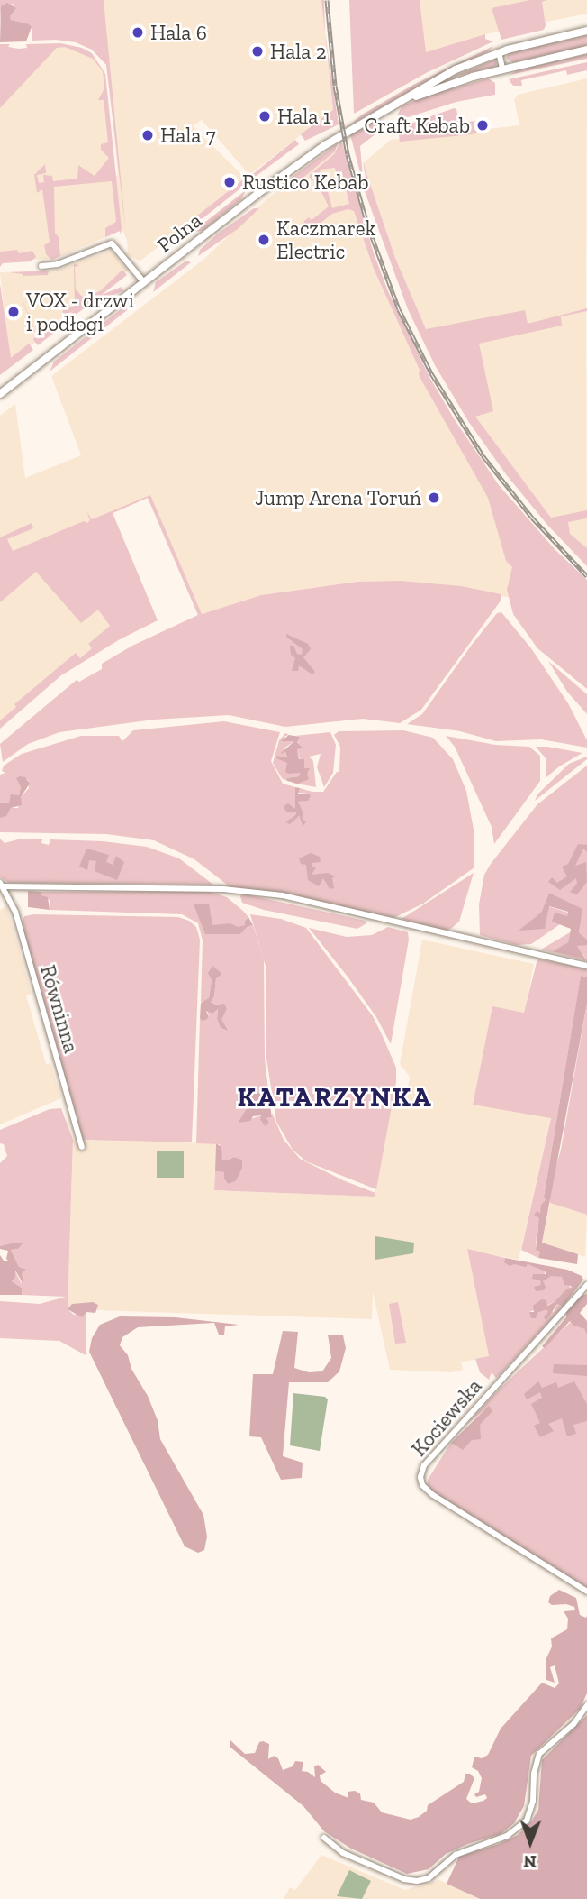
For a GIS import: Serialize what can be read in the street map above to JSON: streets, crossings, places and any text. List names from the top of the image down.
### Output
{
  "streets": {
    "street": ["Polna", "Równinna", "Kociewska"]
  },
  "districts": ["KATARZYNKA"],
  "places": [
    "Hala 6",
    "Hala 2",
    "Hala 1",
    "Craft Kebab",
    "Hala 7",
    "Rustico Kebab",
    "Kaczmarek Electric",
    "VOX - drzwi i podłogi",
    "Jump Arena Toruń"
  ],
  "north": "bottom"
}
